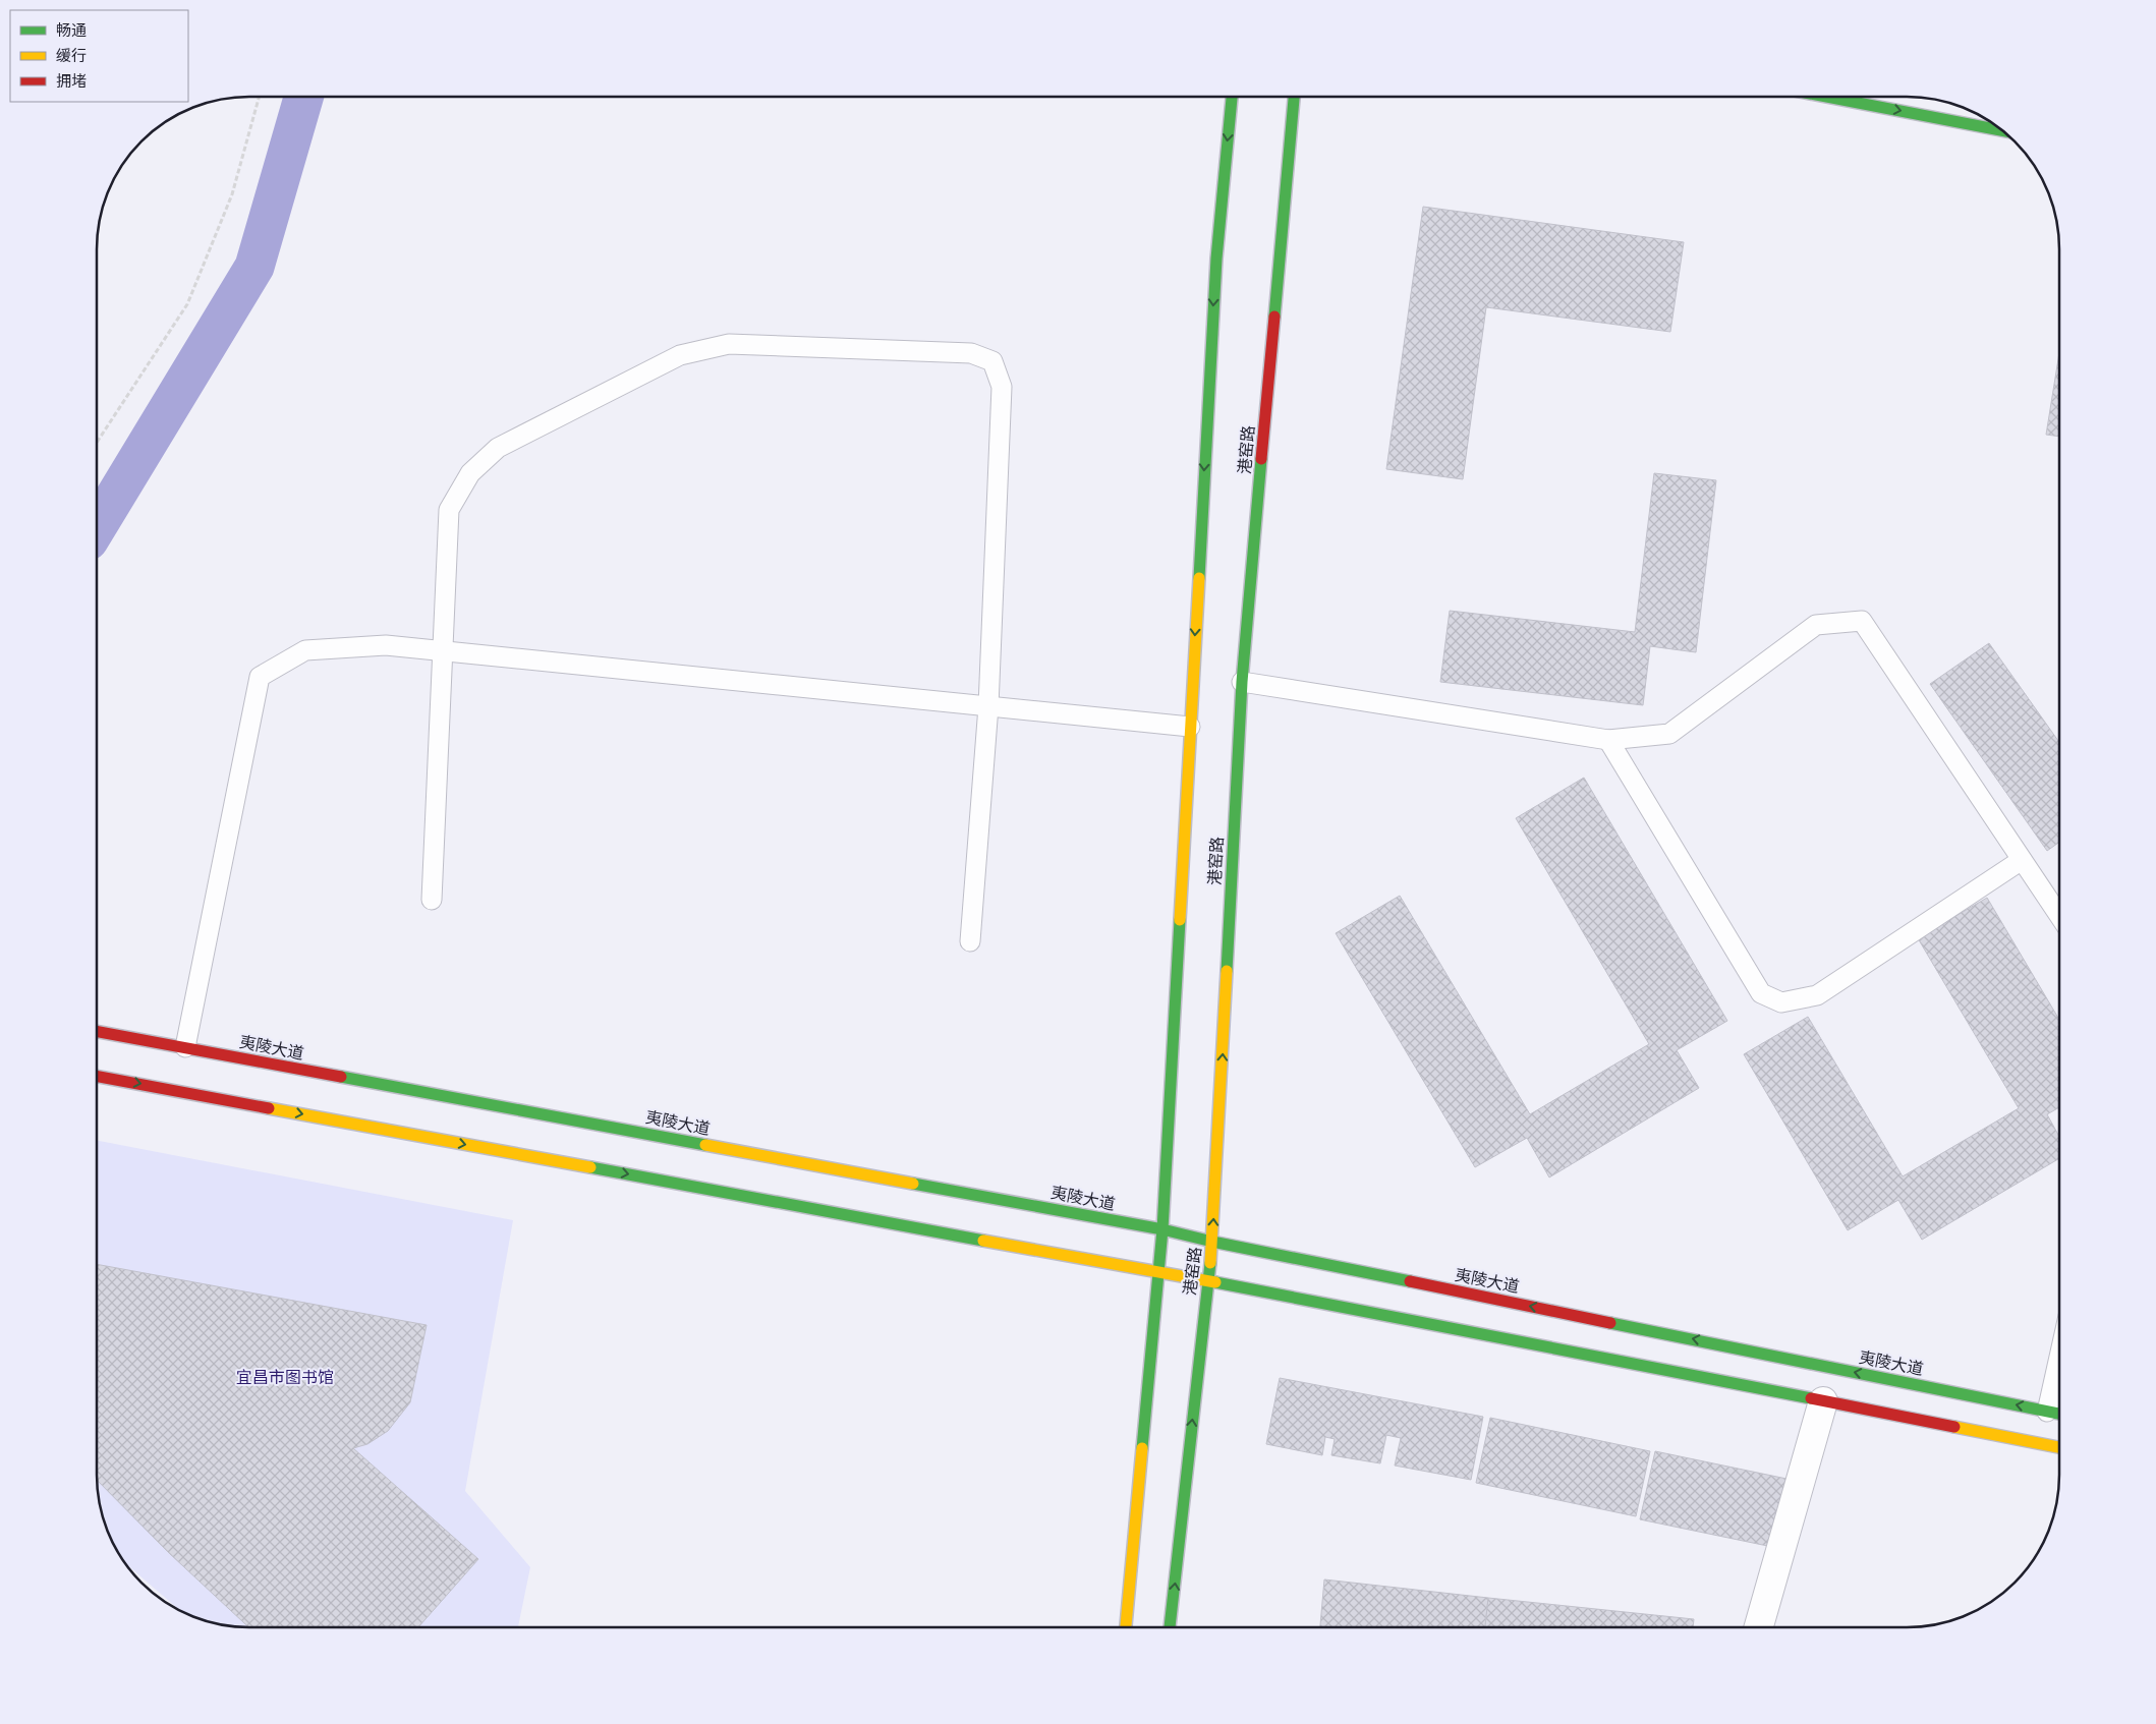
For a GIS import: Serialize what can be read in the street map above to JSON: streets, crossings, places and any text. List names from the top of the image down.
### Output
{
  "streets": {
    "main road": ["港窑路", "夷陵大道"]
  },
  "crossings": [
    ["港窑路", "夷陵大道"]
  ],
  "parks": ["宜昌市图书馆"],
  "legend": ["畅通", "缓行", "拥堵"]
}
